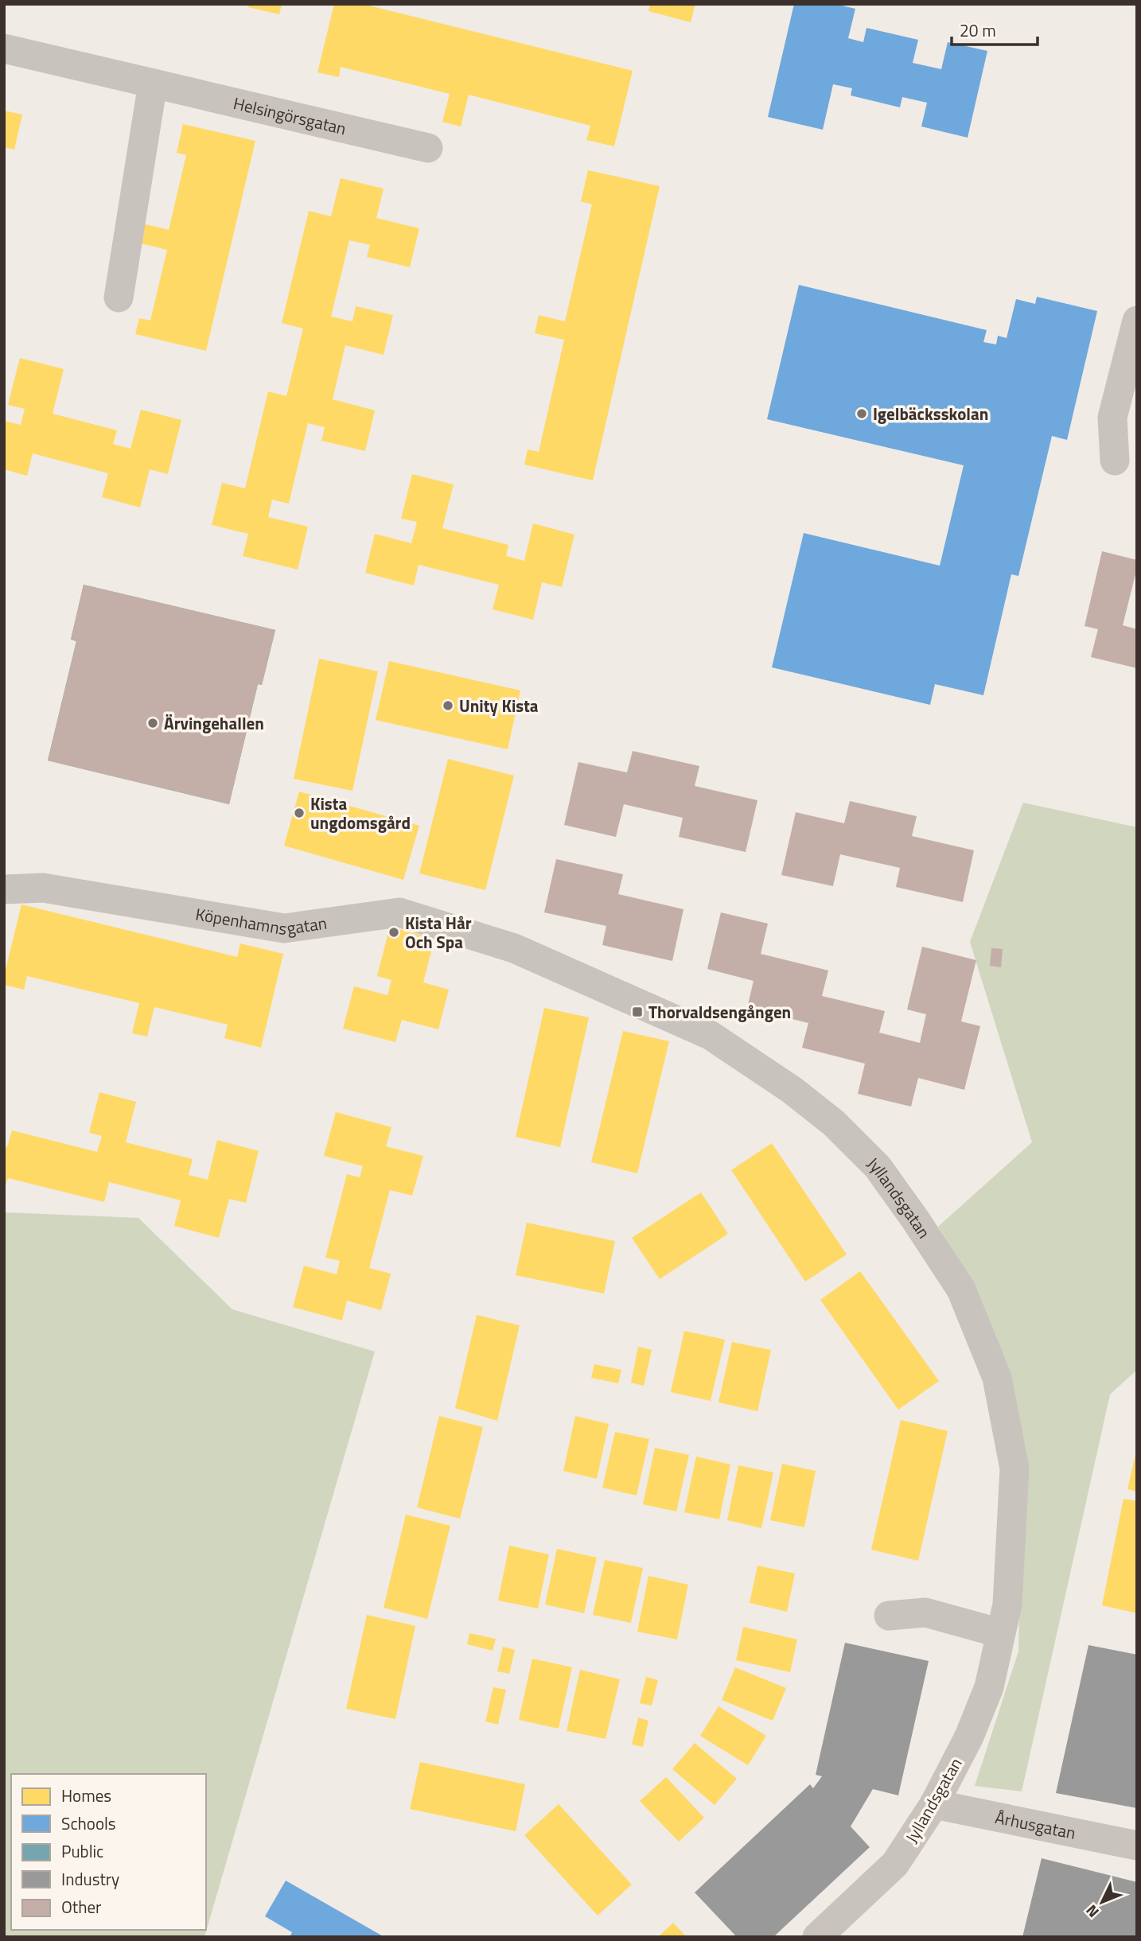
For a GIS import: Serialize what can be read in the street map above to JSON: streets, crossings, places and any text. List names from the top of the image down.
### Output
{
  "streets": {
    "street": [
      "Helsingörsgatan",
      "Köpenhamnsgatan",
      "Jyllandsgatan",
      "Århusgatan"
    ]
  },
  "crossings": [
    ["Köpenhamnsgatan", "Jyllandsgatan"],
    ["Jyllandsgatan", "Århusgatan"]
  ],
  "places": {
    "other": [
      "Igelbäcksskolan",
      "Unity Kista",
      "Ärvingehallen",
      "Kista ungdomsgård",
      "Kista Hår Och Spa"
    ],
    "transit": ["Thorvaldsengången"]
  },
  "legend": [
    "Homes",
    "Schools",
    "Public",
    "Industry",
    "Other"
  ],
  "scale_bar": "20 m",
  "north": "bottom left"
}
